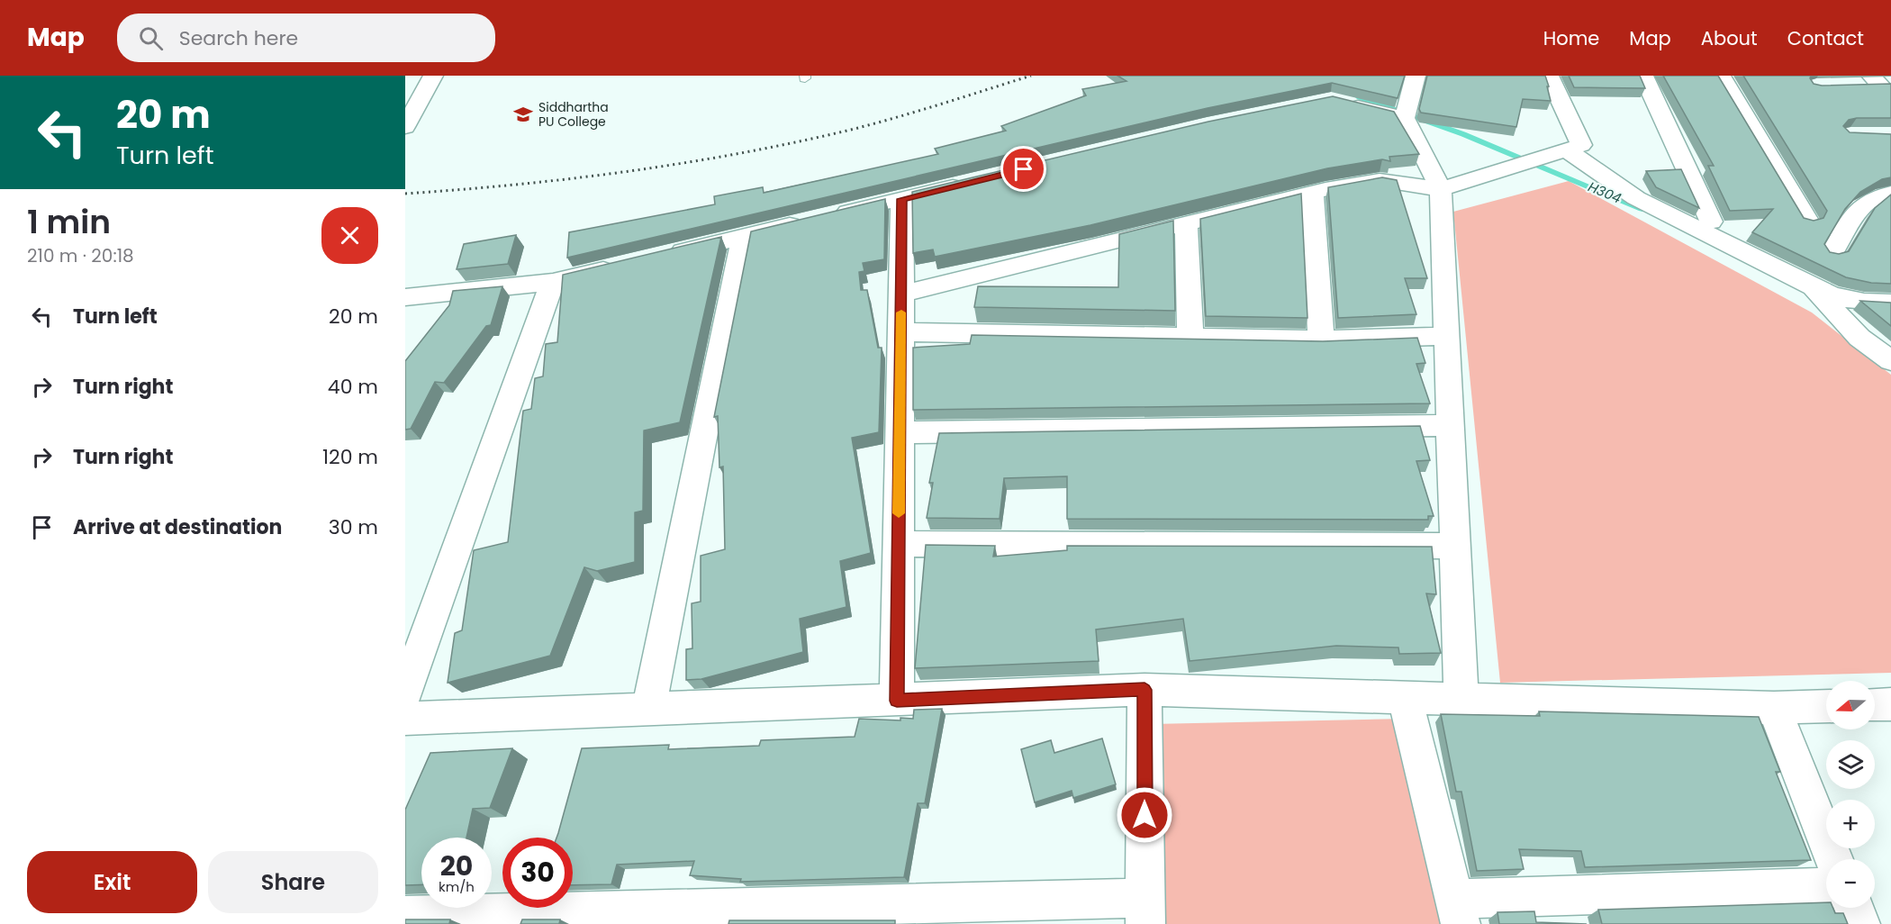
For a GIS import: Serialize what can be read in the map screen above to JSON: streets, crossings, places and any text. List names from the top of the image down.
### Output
{
  "water": ["H304"],
  "places": {
    "school or university": ["Siddhartha PU College"]
  },
  "north": "left",
  "page": {
    "header": "Map",
    "search": "Search here",
    "nav": [
      "Home",
      "Map",
      "About",
      "Contact"
    ],
    "turn": ["20 m", "Turn left"],
    "heading": ["1 min", "210 m · 20:18"],
    "list": [
      {
        "name": "Turn left",
        "value": "20 m"
      },
      {
        "name": "Turn right",
        "value": "40 m"
      },
      {
        "name": "Turn right",
        "value": "120 m"
      },
      {
        "name": "Arrive at destination",
        "value": "30 m"
      }
    ],
    "map_buttons": ["+", "−"],
    "speed": "20 km/h",
    "limit": "30",
    "buttons": ["Exit", "Share"]
  }
}
